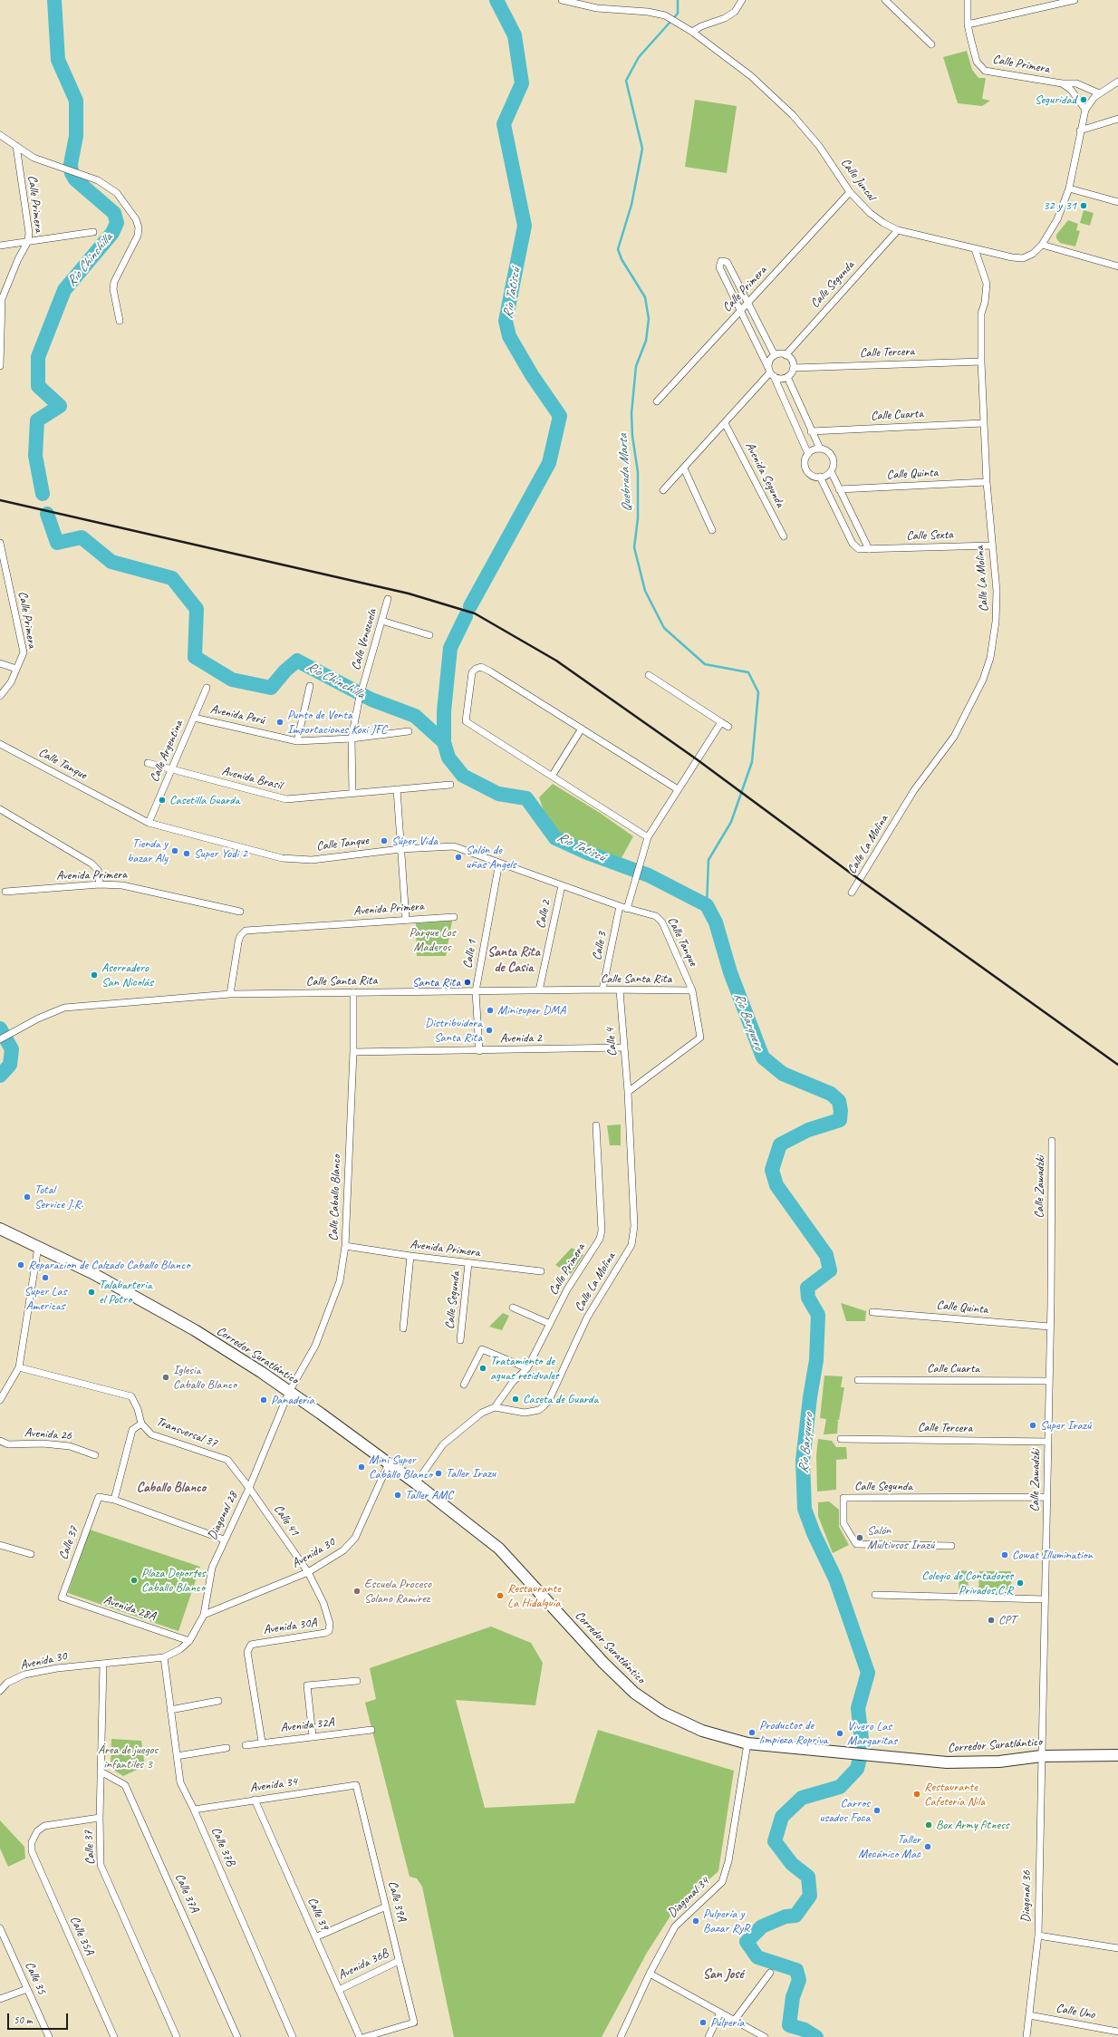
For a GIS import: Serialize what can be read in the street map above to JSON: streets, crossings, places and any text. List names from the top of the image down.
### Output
{
  "streets": {
    "main road": ["Corredor Suratlántico"],
    "street": [
      "Calle Primera",
      "Calle Juncal",
      "Calle Segunda",
      "Calle Tercera",
      "Calle Cuarta",
      "Calle Quinta",
      "Avenida Segunda",
      "Calle Sexta",
      "Calle La Molina",
      "Calle Venezuela",
      "Avenida Perú",
      "Calle Argentina",
      "Calle Tanque",
      "Avenida Brasil",
      "Avenida Primera",
      "Calle 2",
      "Calle 3",
      "Calle 1",
      "Calle Santa Rita",
      "Avenida 2",
      "Calle 4",
      "Calle Zawadzki",
      "Calle Caballo Blanco",
      "Transversal 37",
      "Avenida 26",
      "Diagonal 28",
      "Calle 41",
      "Calle 37",
      "Avenida 30",
      "Avenida 28A",
      "Avenida 30A",
      "Avenida 32A",
      "Avenida 34",
      "Calle 37B",
      "Calle 37A",
      "Diagonal 36",
      "Diagonal 34",
      "Calle 39A",
      "Calle 39",
      "Calle 35A",
      "Avenida 36B",
      "Calle 35",
      "Calle Uno"
    ]
  },
  "crossings": [
    ["Calle Primera", "Calle Juncal"],
    ["Calle Primera", "Calle La Molina"],
    ["Calle Juncal", "Calle Segunda"],
    ["Calle Juncal", "Calle La Molina"],
    ["Calle Segunda", "Calle Tercera"],
    ["Calle Segunda", "Avenida Primera"],
    ["Calle Segunda", "Calle Zawadzki"],
    ["Calle Tercera", "Calle La Molina"],
    ["Calle Tercera", "Calle Zawadzki"],
    ["Calle Cuarta", "Calle La Molina"],
    ["Calle Cuarta", "Calle Zawadzki"],
    ["Calle Quinta", "Calle La Molina"],
    ["Calle Quinta", "Calle Zawadzki"],
    ["Calle Sexta", "Calle La Molina"],
    ["Calle La Molina", "Calle Tanque"],
    ["Calle La Molina", "Calle 4"],
    ["Calle Venezuela", "Avenida Perú"],
    ["Calle Venezuela", "Avenida Brasil"],
    ["Avenida Perú", "Calle Argentina"],
    ["Calle Argentina", "Calle Tanque"],
    ["Calle Argentina", "Avenida Brasil"],
    ["Calle Tanque", "Calle 2"],
    ["Calle Tanque", "Calle 3"],
    ["Calle Tanque", "Calle 1"],
    ["Calle Tanque", "Calle Santa Rita"],
    ["Calle Tanque", "Calle 4"],
    ["Avenida Primera", "Calle Santa Rita"],
    ["Avenida Primera", "Calle Caballo Blanco"],
    ["Calle 2", "Calle Santa Rita"],
    ["Calle 3", "Calle Santa Rita"],
    ["Calle 1", "Calle Santa Rita"],
    ["Calle 1", "Avenida 2"],
    ["Calle Santa Rita", "Calle 4"],
    ["Calle Santa Rita", "Calle Caballo Blanco"],
    ["Avenida 2", "Calle 4"],
    ["Avenida 2", "Calle Caballo Blanco"],
    ["Calle Zawadzki", "Corredor Suratlántico"],
    ["Calle Zawadzki", "Diagonal 36"],
    ["Calle Caballo Blanco", "Corredor Suratlántico"],
    ["Calle Caballo Blanco", "Diagonal 28"],
    ["Corredor Suratlántico", "Diagonal 28"],
    ["Corredor Suratlántico", "Avenida 30"],
    ["Corredor Suratlántico", "Diagonal 36"],
    ["Corredor Suratlántico", "Diagonal 34"],
    ["Transversal 37", "Diagonal 28"],
    ["Transversal 37", "Calle 41"],
    ["Diagonal 28", "Calle 41"],
    ["Diagonal 28", "Avenida 30"],
    ["Diagonal 28", "Avenida 28A"],
    ["Calle 41", "Avenida 30"],
    ["Calle 41", "Avenida 30A"],
    ["Calle 37", "Avenida 30"],
    ["Calle 37", "Avenida 28A"],
    ["Calle 37", "Calle 37A"],
    ["Calle 37", "Calle 35A"],
    ["Avenida 30", "Calle 37B"],
    ["Avenida 30A", "Avenida 32A"],
    ["Avenida 34", "Calle 37B"],
    ["Avenida 34", "Calle 39A"],
    ["Avenida 34", "Calle 39"],
    ["Diagonal 36", "Calle Uno"],
    ["Calle 39A", "Avenida 36B"],
    ["Calle 39", "Avenida 36B"]
  ],
  "districts": ["Santa Rita de Casia", "Caballo Blanco", "San José"],
  "water": [
    "Río Chinchilla",
    "Río Tatiscú",
    "Quebrada Marta",
    "Río Barquero"
  ],
  "parks": ["Parque Los Maderos", "Área de juegos infantiles 3"],
  "places": [
    "Seguridad",
    "32 y 31",
    "Punto de Venta Importaciones Koxi JFC",
    "Casetilla Guarda",
    "Súper Vida",
    "Tienda y bazar Aly",
    "Super Yodi 2",
    "Salón de uñas Angels",
    "Aserradero San Nicolás",
    "Santa Rita",
    "Minisuper DMA",
    "Distribuidora Santa Rita",
    "Total Service J.R.",
    "Reparacion de Calzado Caballo Blanco",
    "Super Las Americas",
    "Talabarteria el Potro",
    "Tratamiento de aguas residuales",
    "Iglesia Caballo Blanco",
    "Caseta de Guarda",
    "Panadería",
    "Super Irazú",
    "Mini Super Caballo Blanco",
    "Taller Irazu",
    "Taller AMC",
    "Salón Multiusos Irazú",
    "Cowat Illumination",
    "Plaza Deportes Caballo Blanco",
    "Colegio de Contadores Privados C.R",
    "Escuela Proceso Solano Ramírez",
    "Restaurante La Hidalguía",
    "CPT",
    "Productos de limpieza Ropriva",
    "Vivero Las Margaritas",
    "Restaurante Cafetería Nila",
    "Carros usados Foca",
    "Box Army fitness",
    "Taller Mecánico Mac",
    "Pulpería y Bazar RyR",
    "Pulpería"
  ],
  "scale_bar": "50 m"
}
